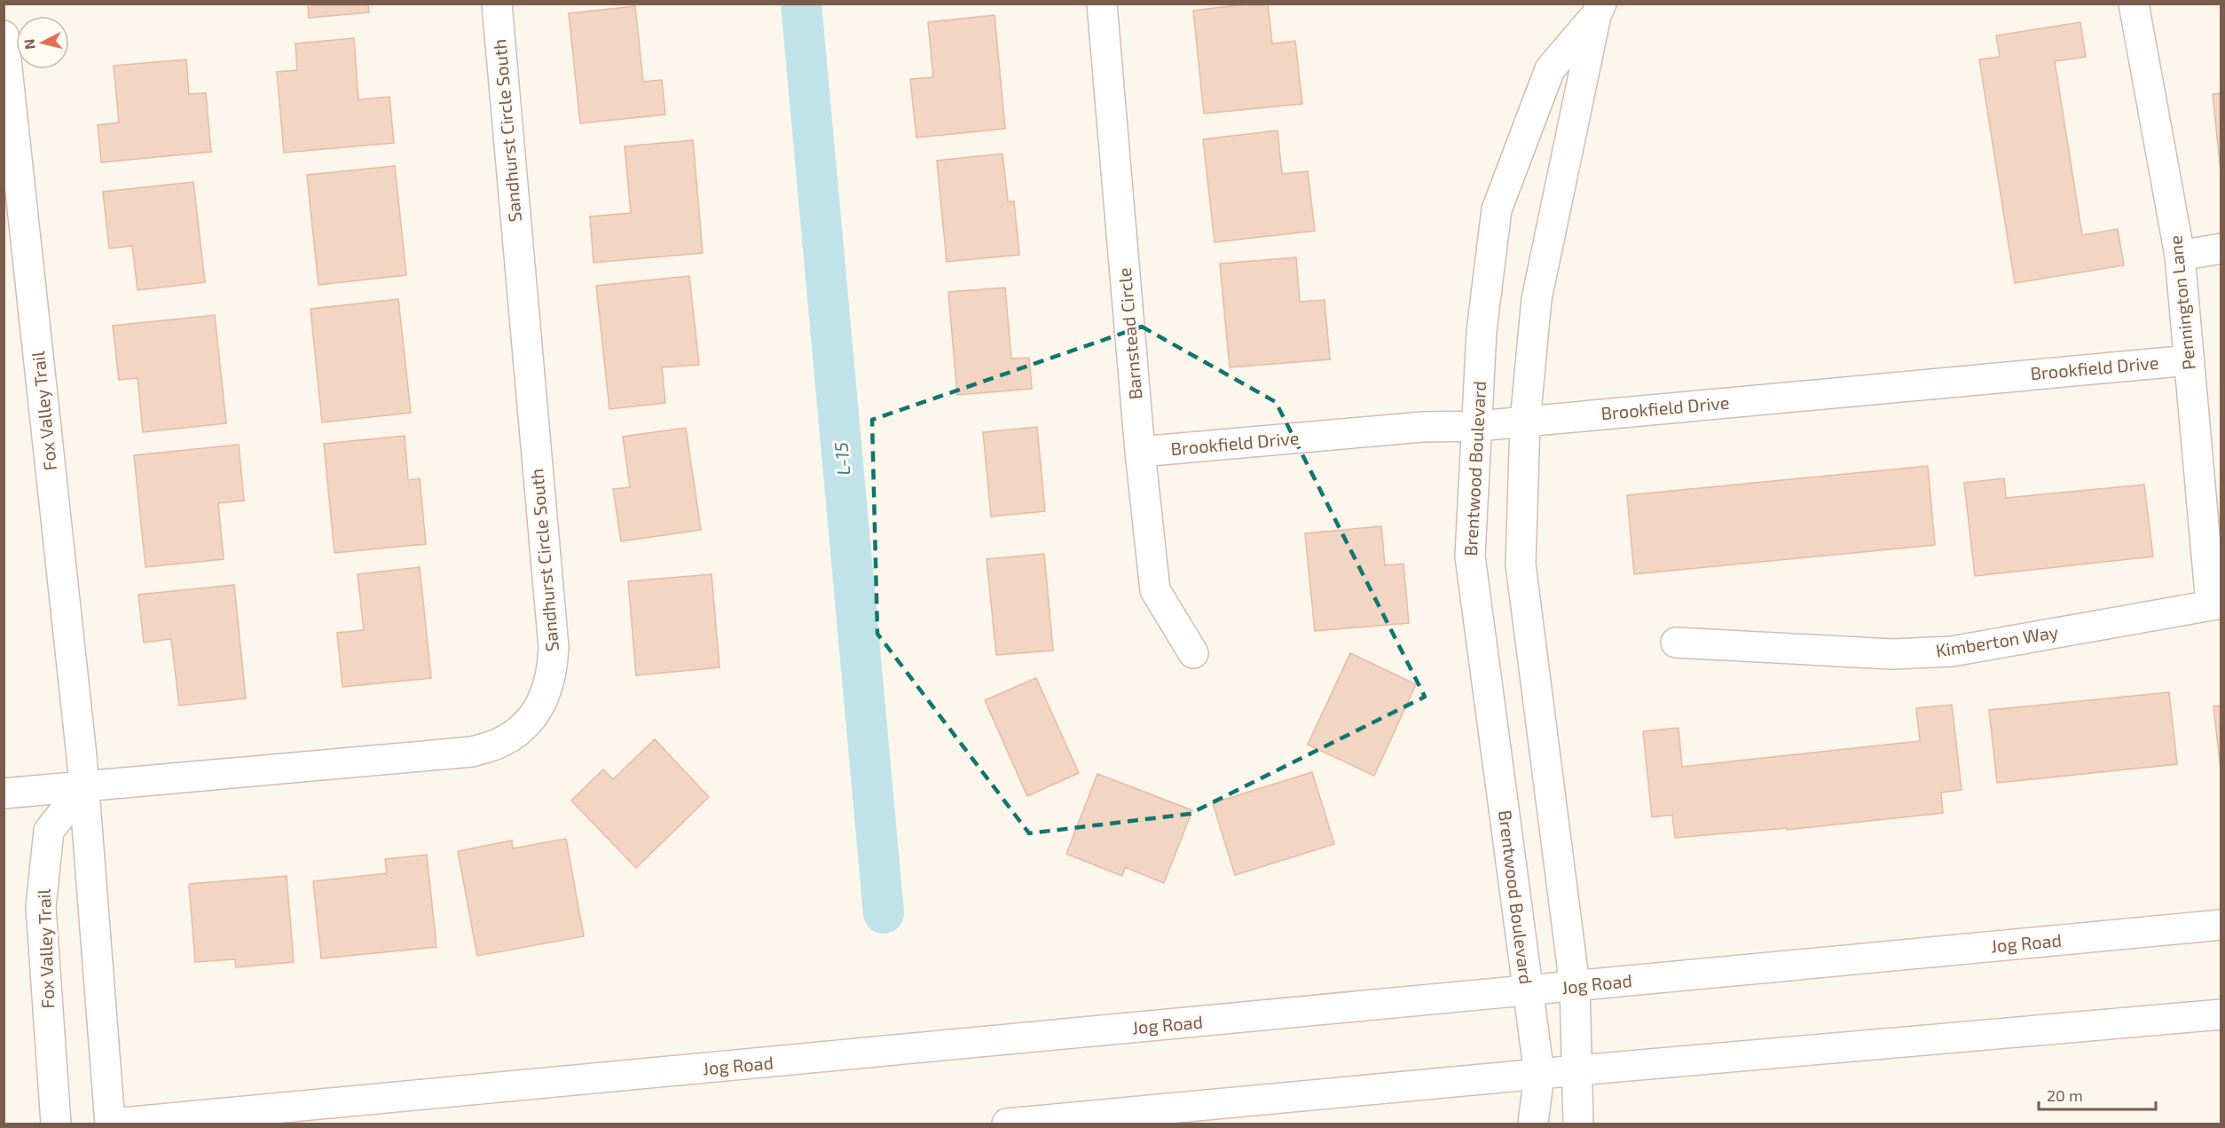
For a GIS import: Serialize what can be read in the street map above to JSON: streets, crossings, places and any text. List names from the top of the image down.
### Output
{
  "streets": {
    "street": [
      "Sandhurst Circle South",
      "Pennington Lane",
      "Barnstead Circle",
      "Brookfield Drive",
      "Fox Valley Trail",
      "Brentwood Boulevard",
      "Kimberton Way",
      "Jog Road"
    ]
  },
  "crossings": [
    ["Sandhurst Circle South", "Fox Valley Trail"],
    ["Pennington Lane", "Brookfield Drive"],
    ["Pennington Lane", "Kimberton Way"],
    ["Barnstead Circle", "Brookfield Drive"],
    ["Brookfield Drive", "Brentwood Boulevard"],
    ["Fox Valley Trail", "Jog Road"],
    ["Brentwood Boulevard", "Jog Road"]
  ],
  "water": ["L-15"],
  "scale_bar": "20 m",
  "north": "left"
}
